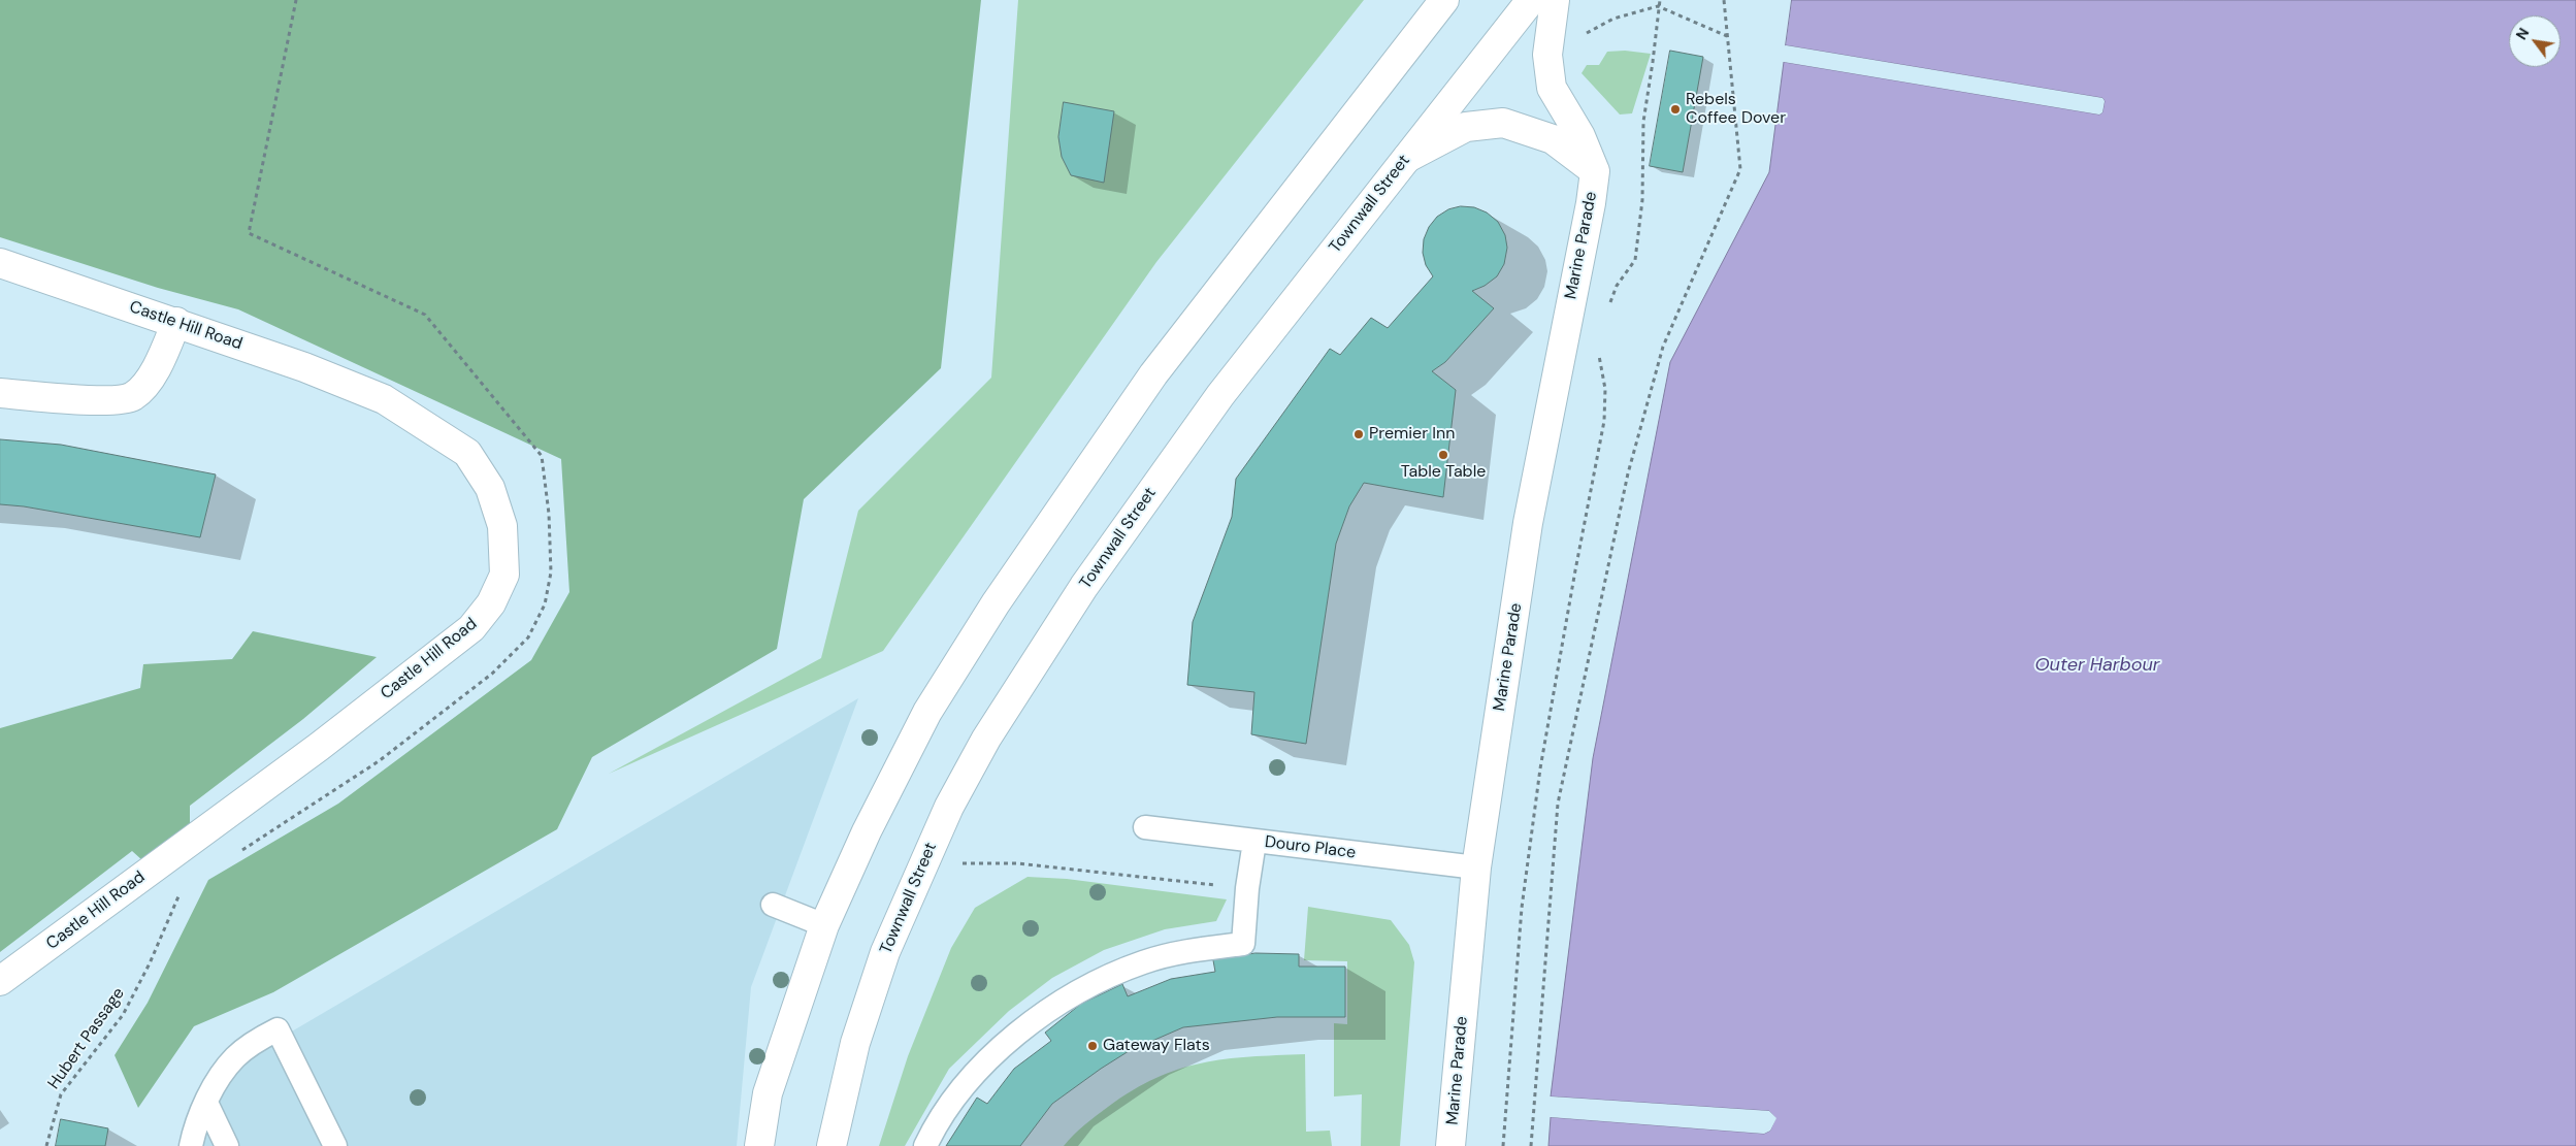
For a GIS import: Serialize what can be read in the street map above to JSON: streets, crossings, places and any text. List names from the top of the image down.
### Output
{
  "streets": {
    "main road": ["Townwall Street", "Marine Parade", "Castle Hill Road"],
    "lane": ["Douro Place"],
    "path": ["Hubert Passage"]
  },
  "crossings": [
    ["Townwall Street", "Marine Parade"],
    ["Marine Parade", "Douro Place"]
  ],
  "water": ["Outer Harbour"],
  "places": [
    "Rebels Coffee Dover",
    "Premier Inn",
    "Table Table",
    "Gateway Flats"
  ],
  "north": "top left"
}
